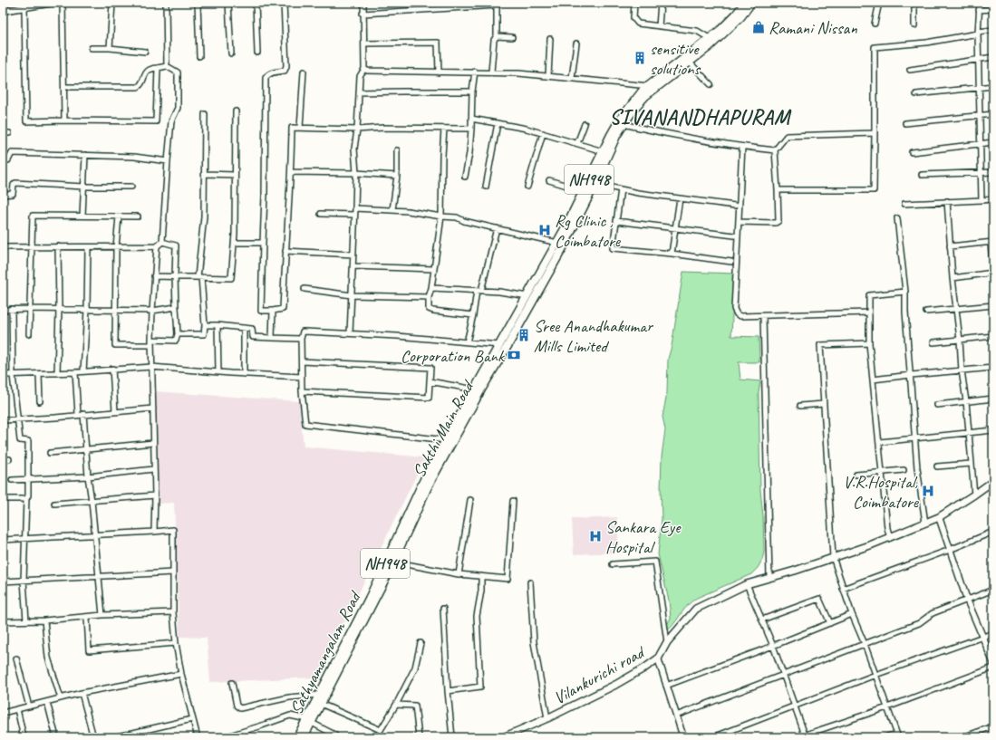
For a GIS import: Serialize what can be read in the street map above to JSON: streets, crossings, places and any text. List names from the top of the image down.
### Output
{
  "streets": {
    "highway": ["NH948", "Sakthi Main Road", "Sathyamangalam Road"],
    "main road": ["Vilankurichi road"]
  },
  "crossings": [
    ["Sakthi Main Road", "Sathyamangalam Road"]
  ],
  "districts": ["SIVANANDHAPURAM"],
  "places": {
    "shop": ["Ramani Nissan"],
    "building": ["sensitive solutions", "Sree Anandhakumar Mills Limited"],
    "hospital": ["Rg Clinic , Coimbatore", "V.R.Hospital, Coimbatore", "Sankara Eye Hospital"],
    "bank": ["Corporation Bank"]
  }
}
